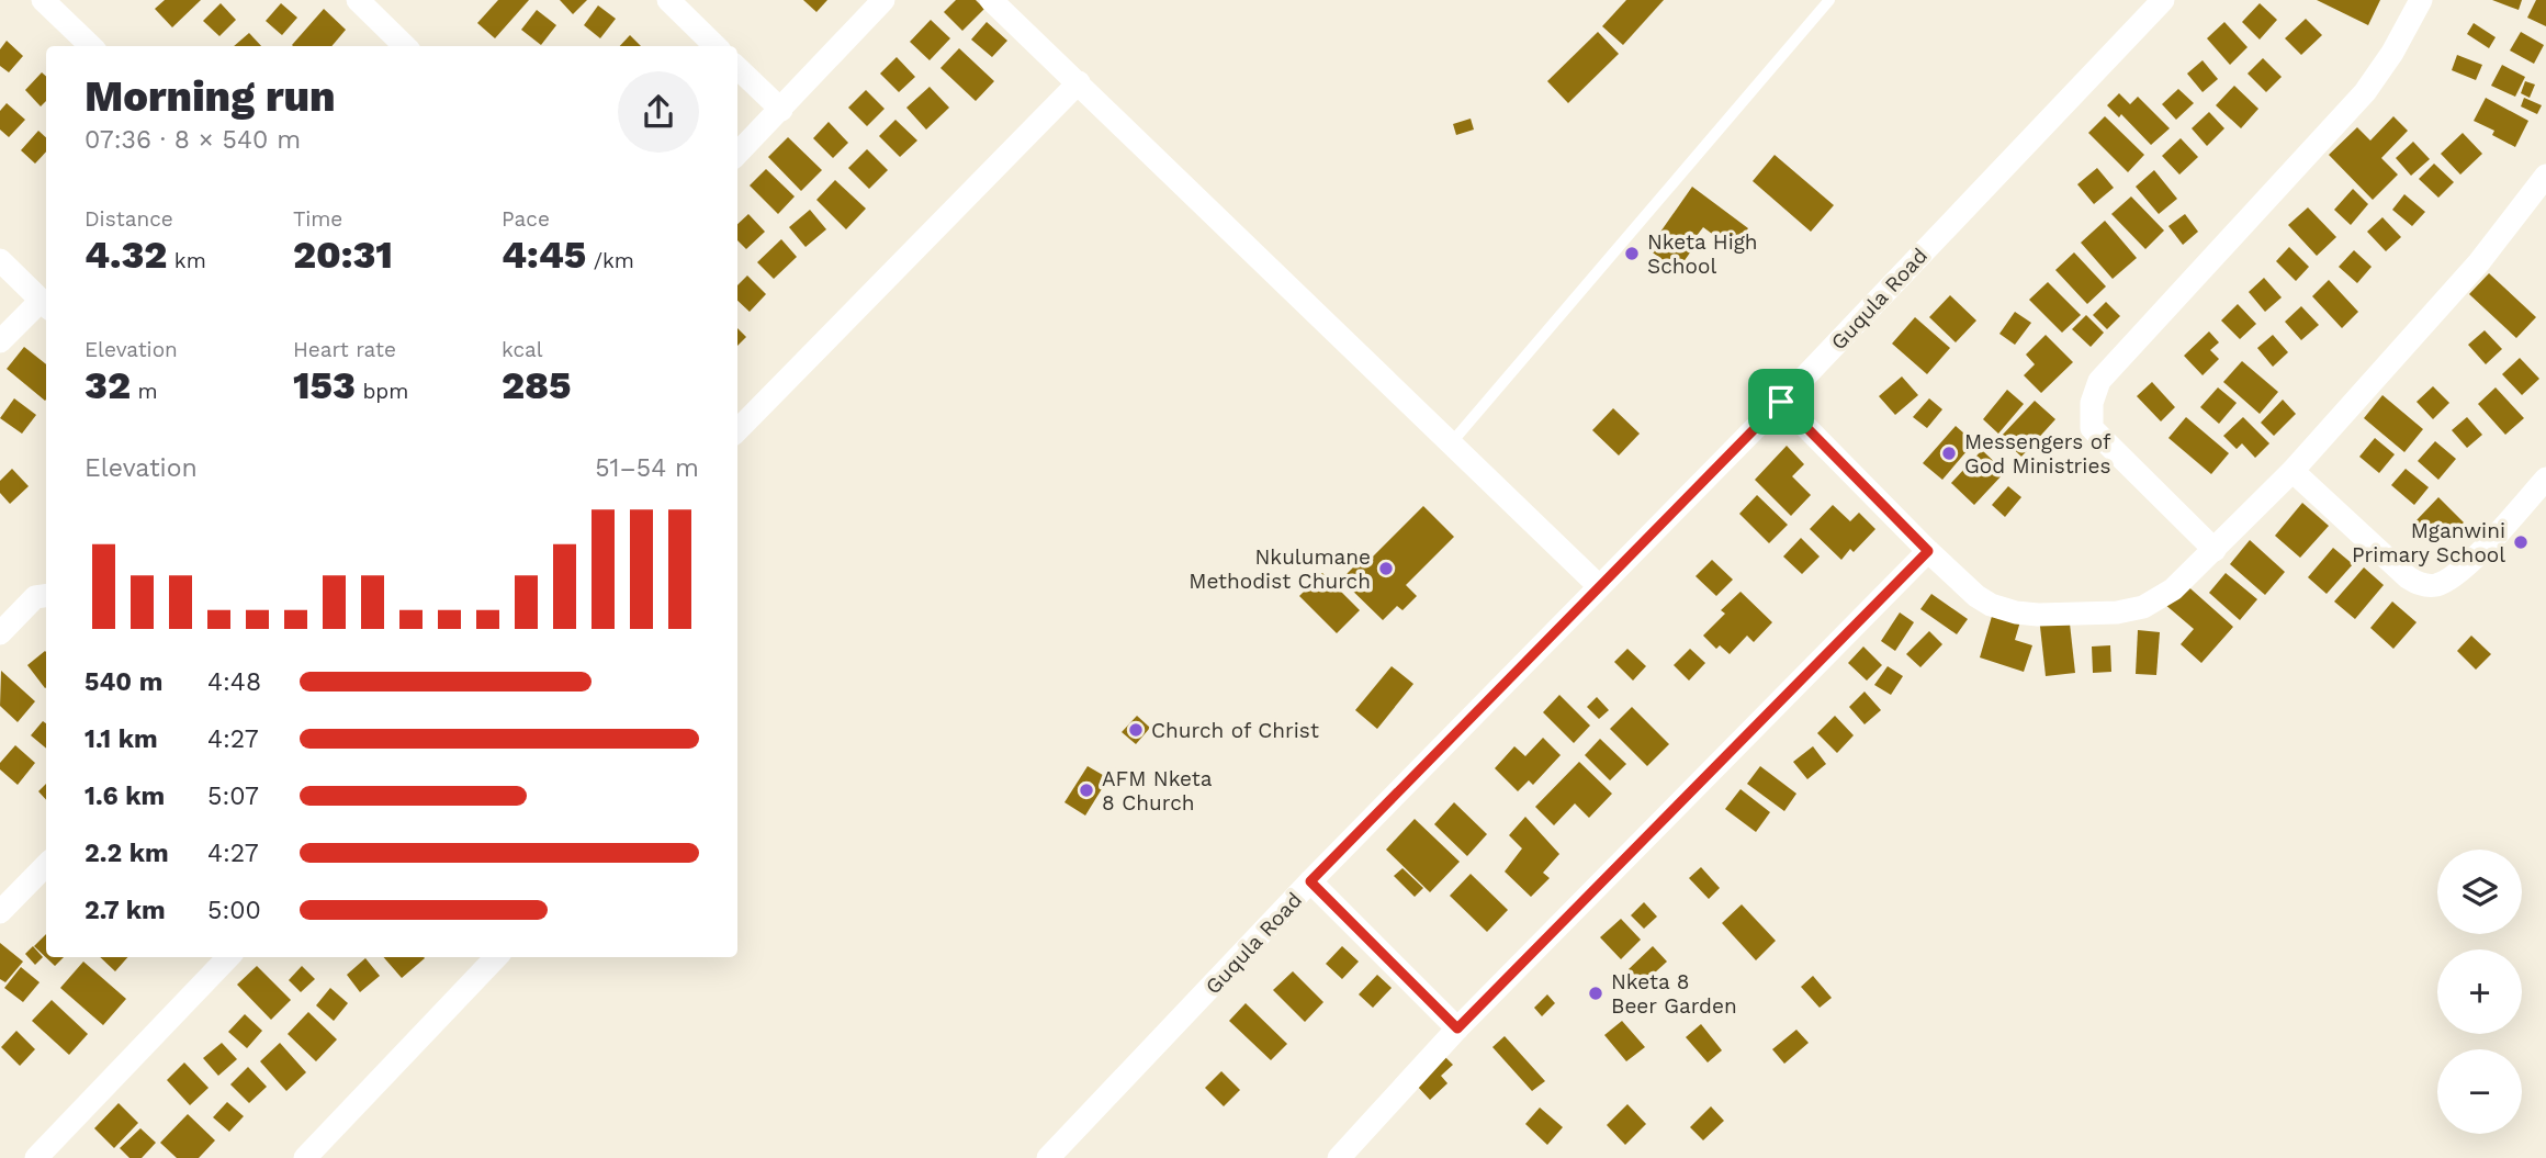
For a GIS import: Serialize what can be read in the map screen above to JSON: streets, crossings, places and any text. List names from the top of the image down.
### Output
{
  "streets": {
    "street": ["Guqula Road"]
  },
  "places": [
    "Nketa High School",
    "Messengers of God Ministries",
    "Mganwini Primary School",
    "Nkulumane Methodist Church",
    "Church of Christ",
    "AFM Nketa 8 Church",
    "Nketa 8 Beer Garden"
  ],
  "page": {
    "heading": ["Morning run", "07:36 · 8 × 540 m"],
    "stats": [
      ["Distance", "4.32 km"],
      ["Time", "20:31"],
      ["Pace", "4:45 /km"],
      ["Elevation", "32 m"],
      ["Heart rate", "153 bpm"],
      ["kcal", "285"]
    ],
    "chart": ["Elevation", "51–54 m"],
    "list": [
      {
        "name": "540 m",
        "note": "4:48"
      },
      {
        "name": "1.1 km",
        "note": "4:27"
      },
      {
        "name": "1.6 km",
        "note": "5:07"
      },
      {
        "name": "2.2 km",
        "note": "4:27"
      },
      {
        "name": "2.7 km",
        "note": "5:00"
      }
    ],
    "map_buttons": ["+", "−"]
  }
}
